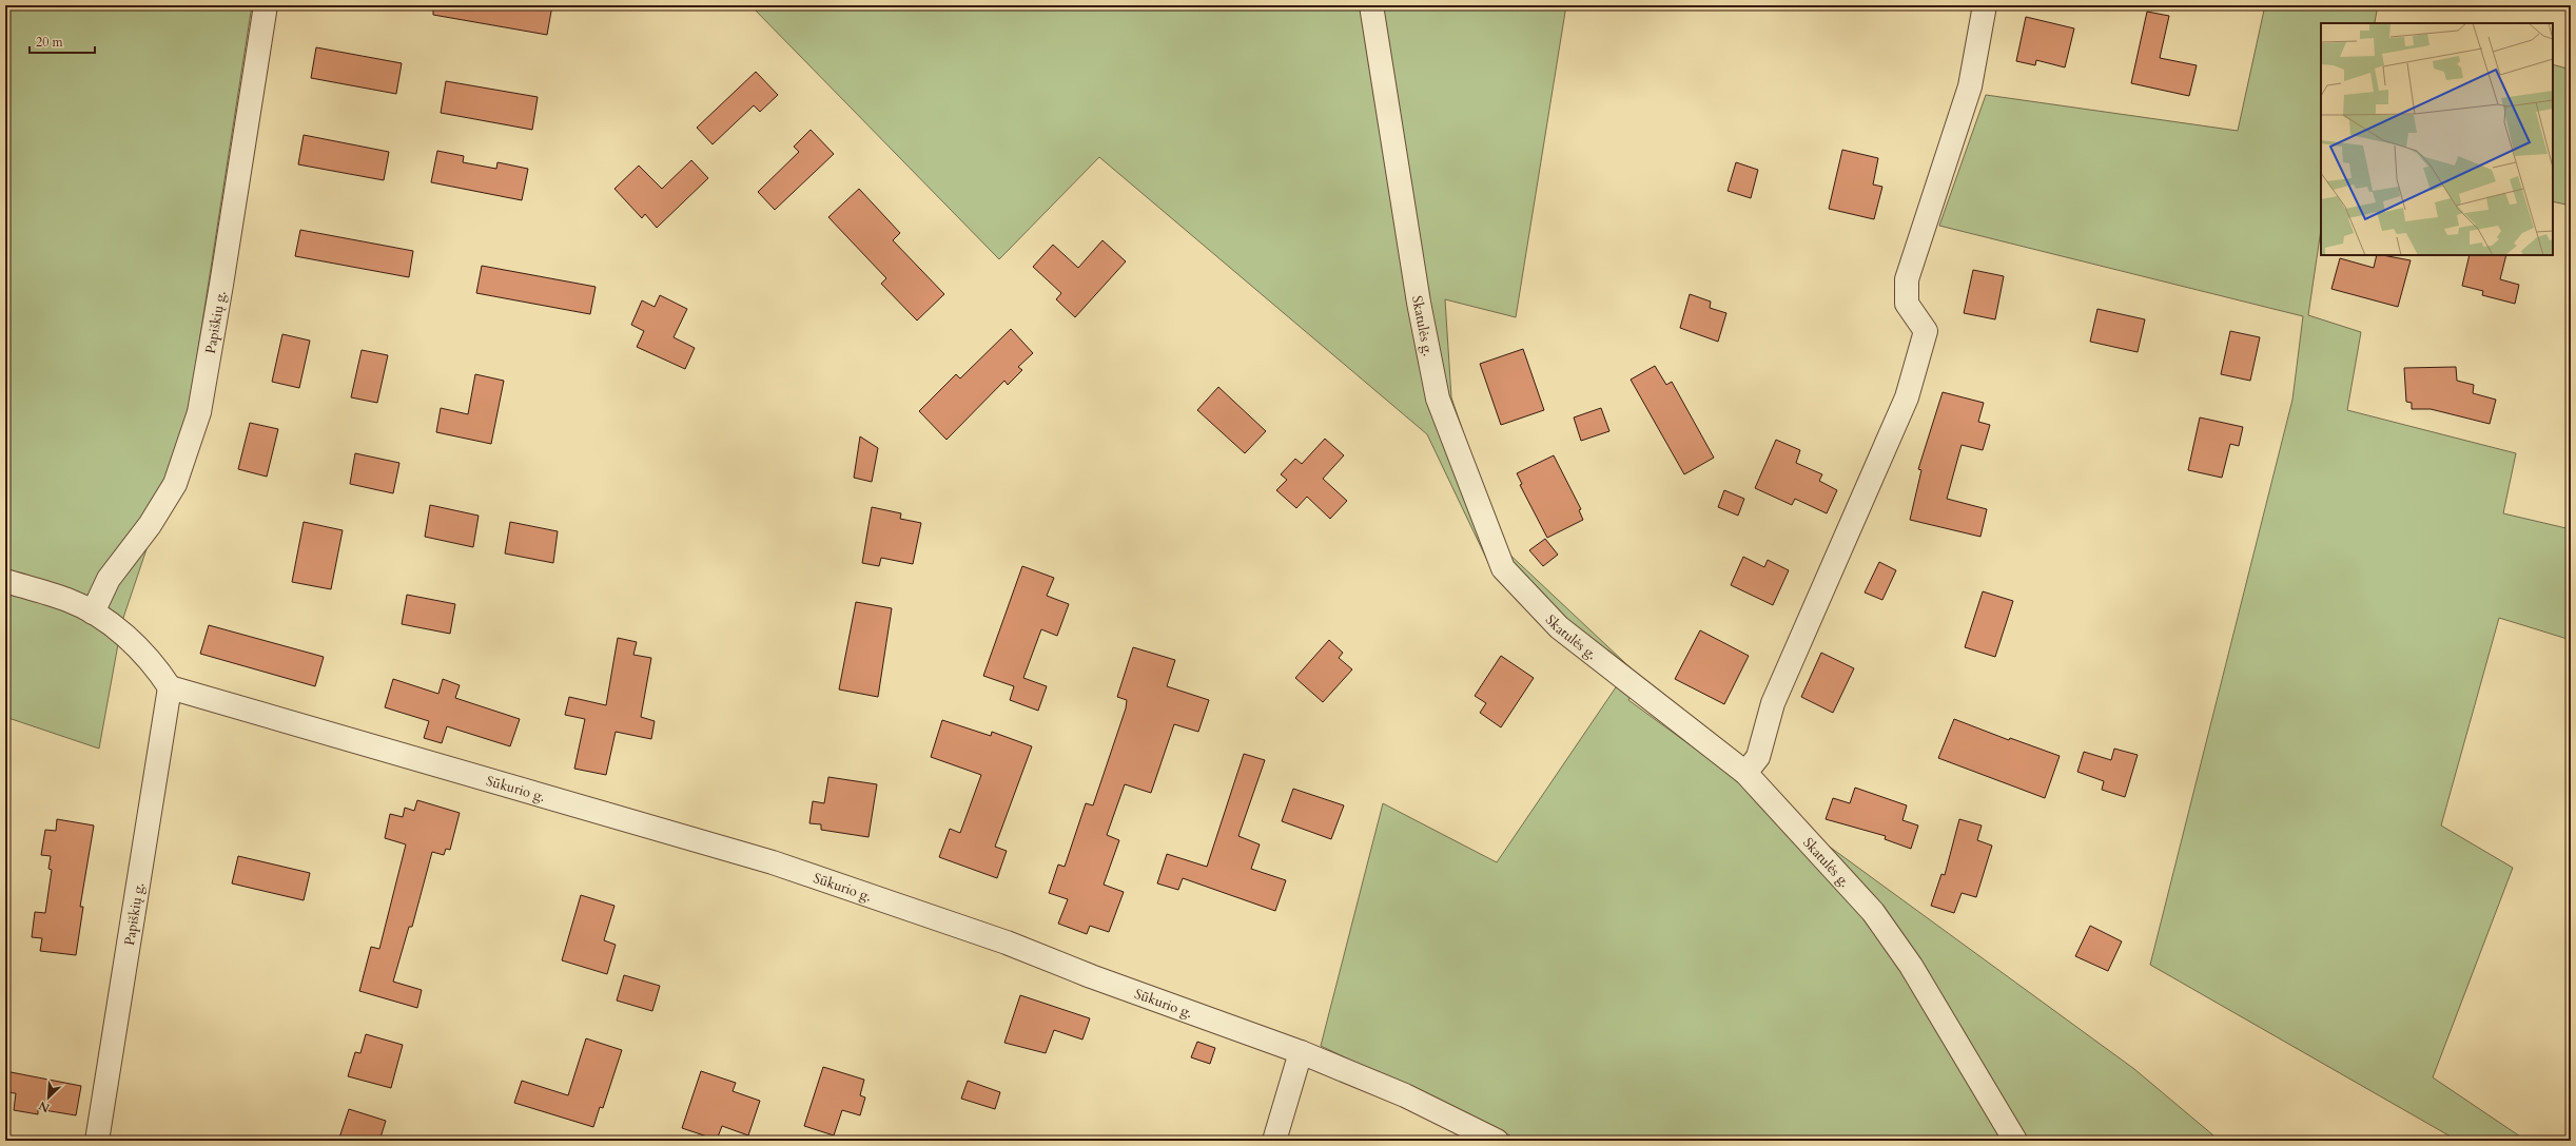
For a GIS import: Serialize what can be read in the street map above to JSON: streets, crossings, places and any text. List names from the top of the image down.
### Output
{
  "streets": {
    "street": ["Papiškių g.", "Skatulės g.", "Sūkurio g."]
  },
  "crossings": [
    ["Papiškių g.", "Sūkurio g."]
  ],
  "scale_bar": "20 m",
  "north": "bottom left"
}
